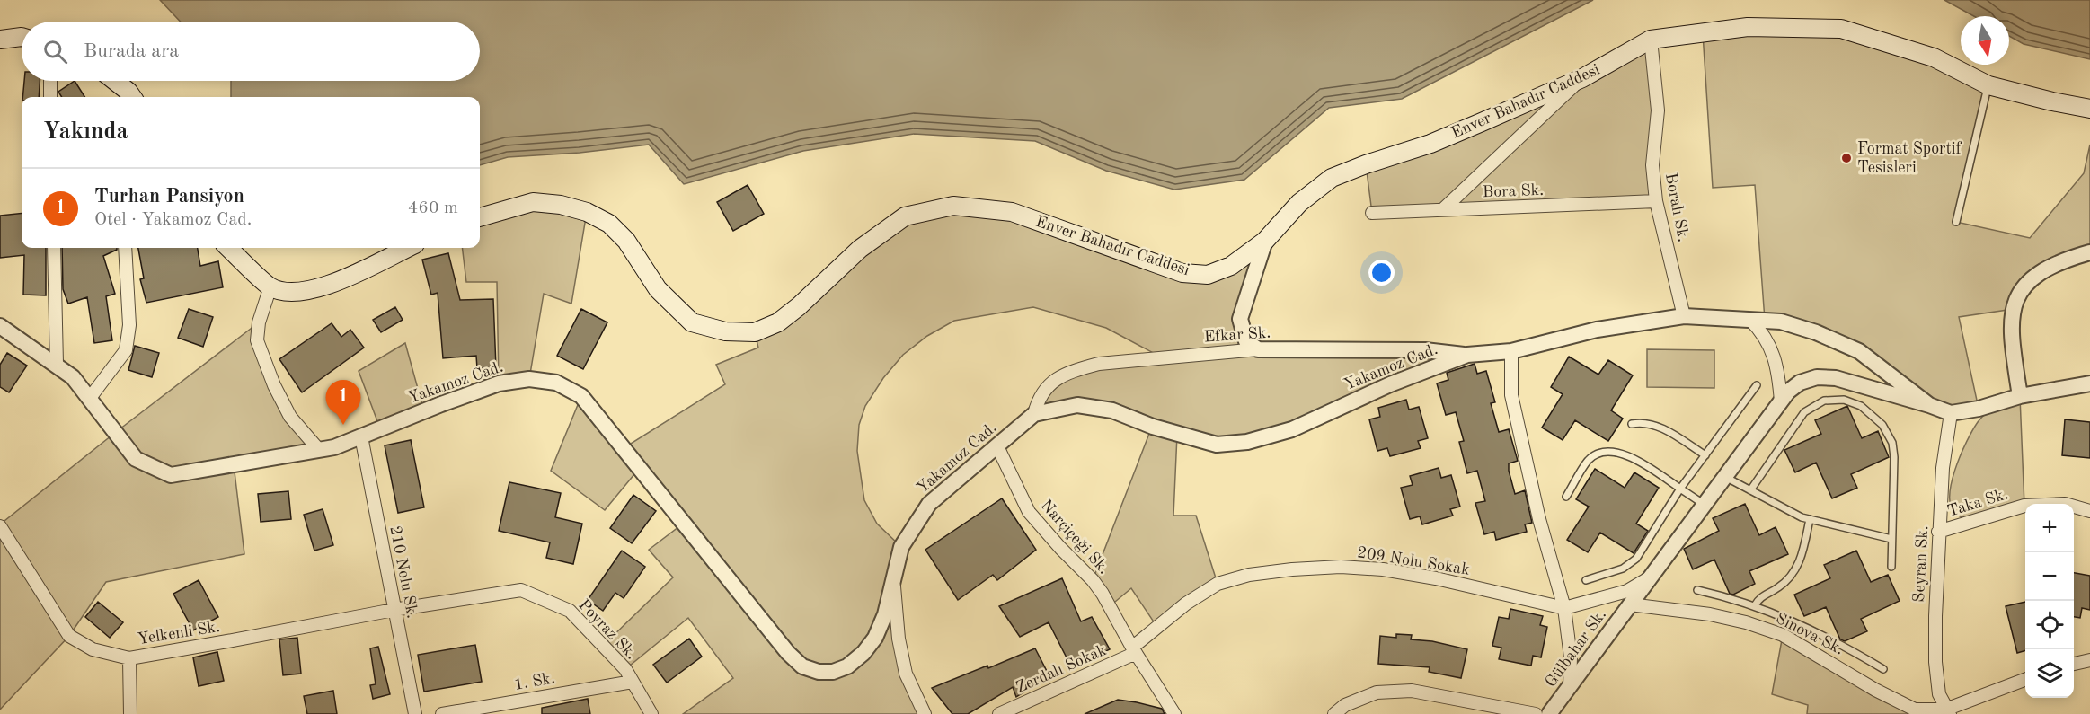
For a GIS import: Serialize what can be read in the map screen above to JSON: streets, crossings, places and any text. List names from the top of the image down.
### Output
{
  "streets": {
    "main road": ["Enver Bahadır Caddesi"],
    "street": [
      "Bora Sk.",
      "Boralı Sk.",
      "Efkar Sk.",
      "Yakamoz Cad.",
      "Taka Sk.",
      "Narçiçeği Sk.",
      "209 Nolu Sokak",
      "Seyran Sk.",
      "210 Nolu Sk.",
      "Poyraz Sk.",
      "Yelkenli Sk.",
      "Sinova Sk.",
      "Gülbahar Sk.",
      "Zerdalı Sokak",
      "1. Sk."
    ]
  },
  "crossings": [
    ["Enver Bahadır Caddesi", "Boralı Sk."],
    ["Bora Sk.", "Boralı Sk."],
    ["Boralı Sk.", "Yakamoz Cad."],
    ["Efkar Sk.", "Yakamoz Cad."],
    ["Yakamoz Cad.", "Narçiçeği Sk."],
    ["Yakamoz Cad.", "210 Nolu Sk."],
    ["Yakamoz Cad.", "Gülbahar Sk."],
    ["Taka Sk.", "Seyran Sk."],
    ["Narçiçeği Sk.", "209 Nolu Sokak"],
    ["Narçiçeği Sk.", "Zerdalı Sokak"],
    ["209 Nolu Sokak", "Zerdalı Sokak"],
    ["Seyran Sk.", "Sinova Sk."],
    ["210 Nolu Sk.", "Poyraz Sk."],
    ["210 Nolu Sk.", "Yelkenli Sk."],
    ["Poyraz Sk.", "Yelkenli Sk."],
    ["Poyraz Sk.", "1. Sk."],
    ["Sinova Sk.", "Gülbahar Sk."]
  ],
  "places": ["Format Sportif Tesisleri"],
  "north": "bottom",
  "page": {
    "search": "Burada ara",
    "heading": "Yakında",
    "list": [
      {
        "mark": "1",
        "name": "Turhan Pansiyon",
        "note": "Otel · Yakamoz Cad.",
        "value": "460 m"
      }
    ],
    "pins": "1",
    "map_buttons": ["+", "−"]
  }
}
